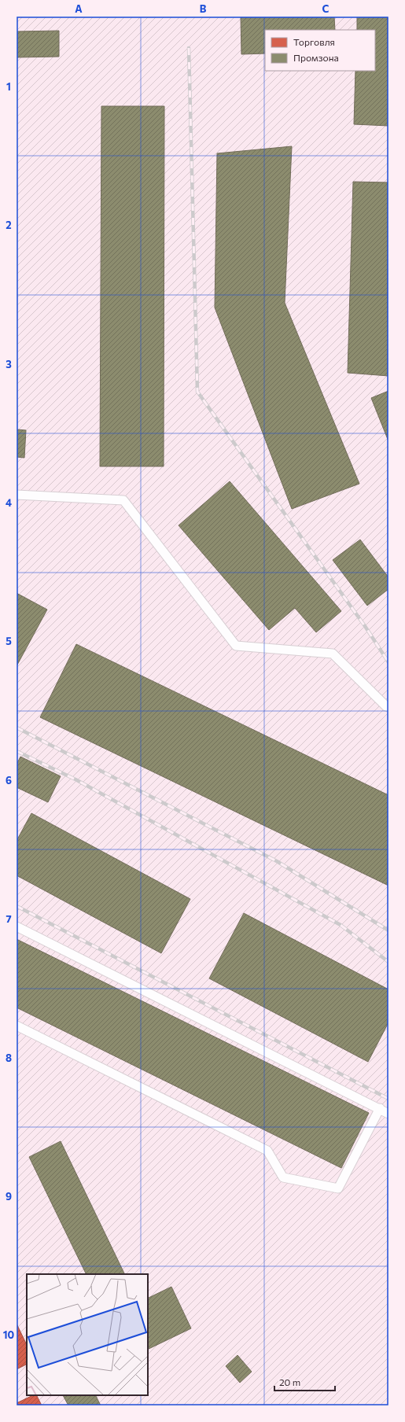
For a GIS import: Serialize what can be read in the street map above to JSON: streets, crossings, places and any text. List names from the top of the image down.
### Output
{
  "legend": ["Торговля", "Промзона"],
  "scale_bar": "20 m",
  "grid": {
    "columns": ["A", "B", "C"],
    "rows": [
      "1",
      "2",
      "3",
      "4",
      "5",
      "6",
      "7",
      "8",
      "9",
      "10"
    ]
  }
}
